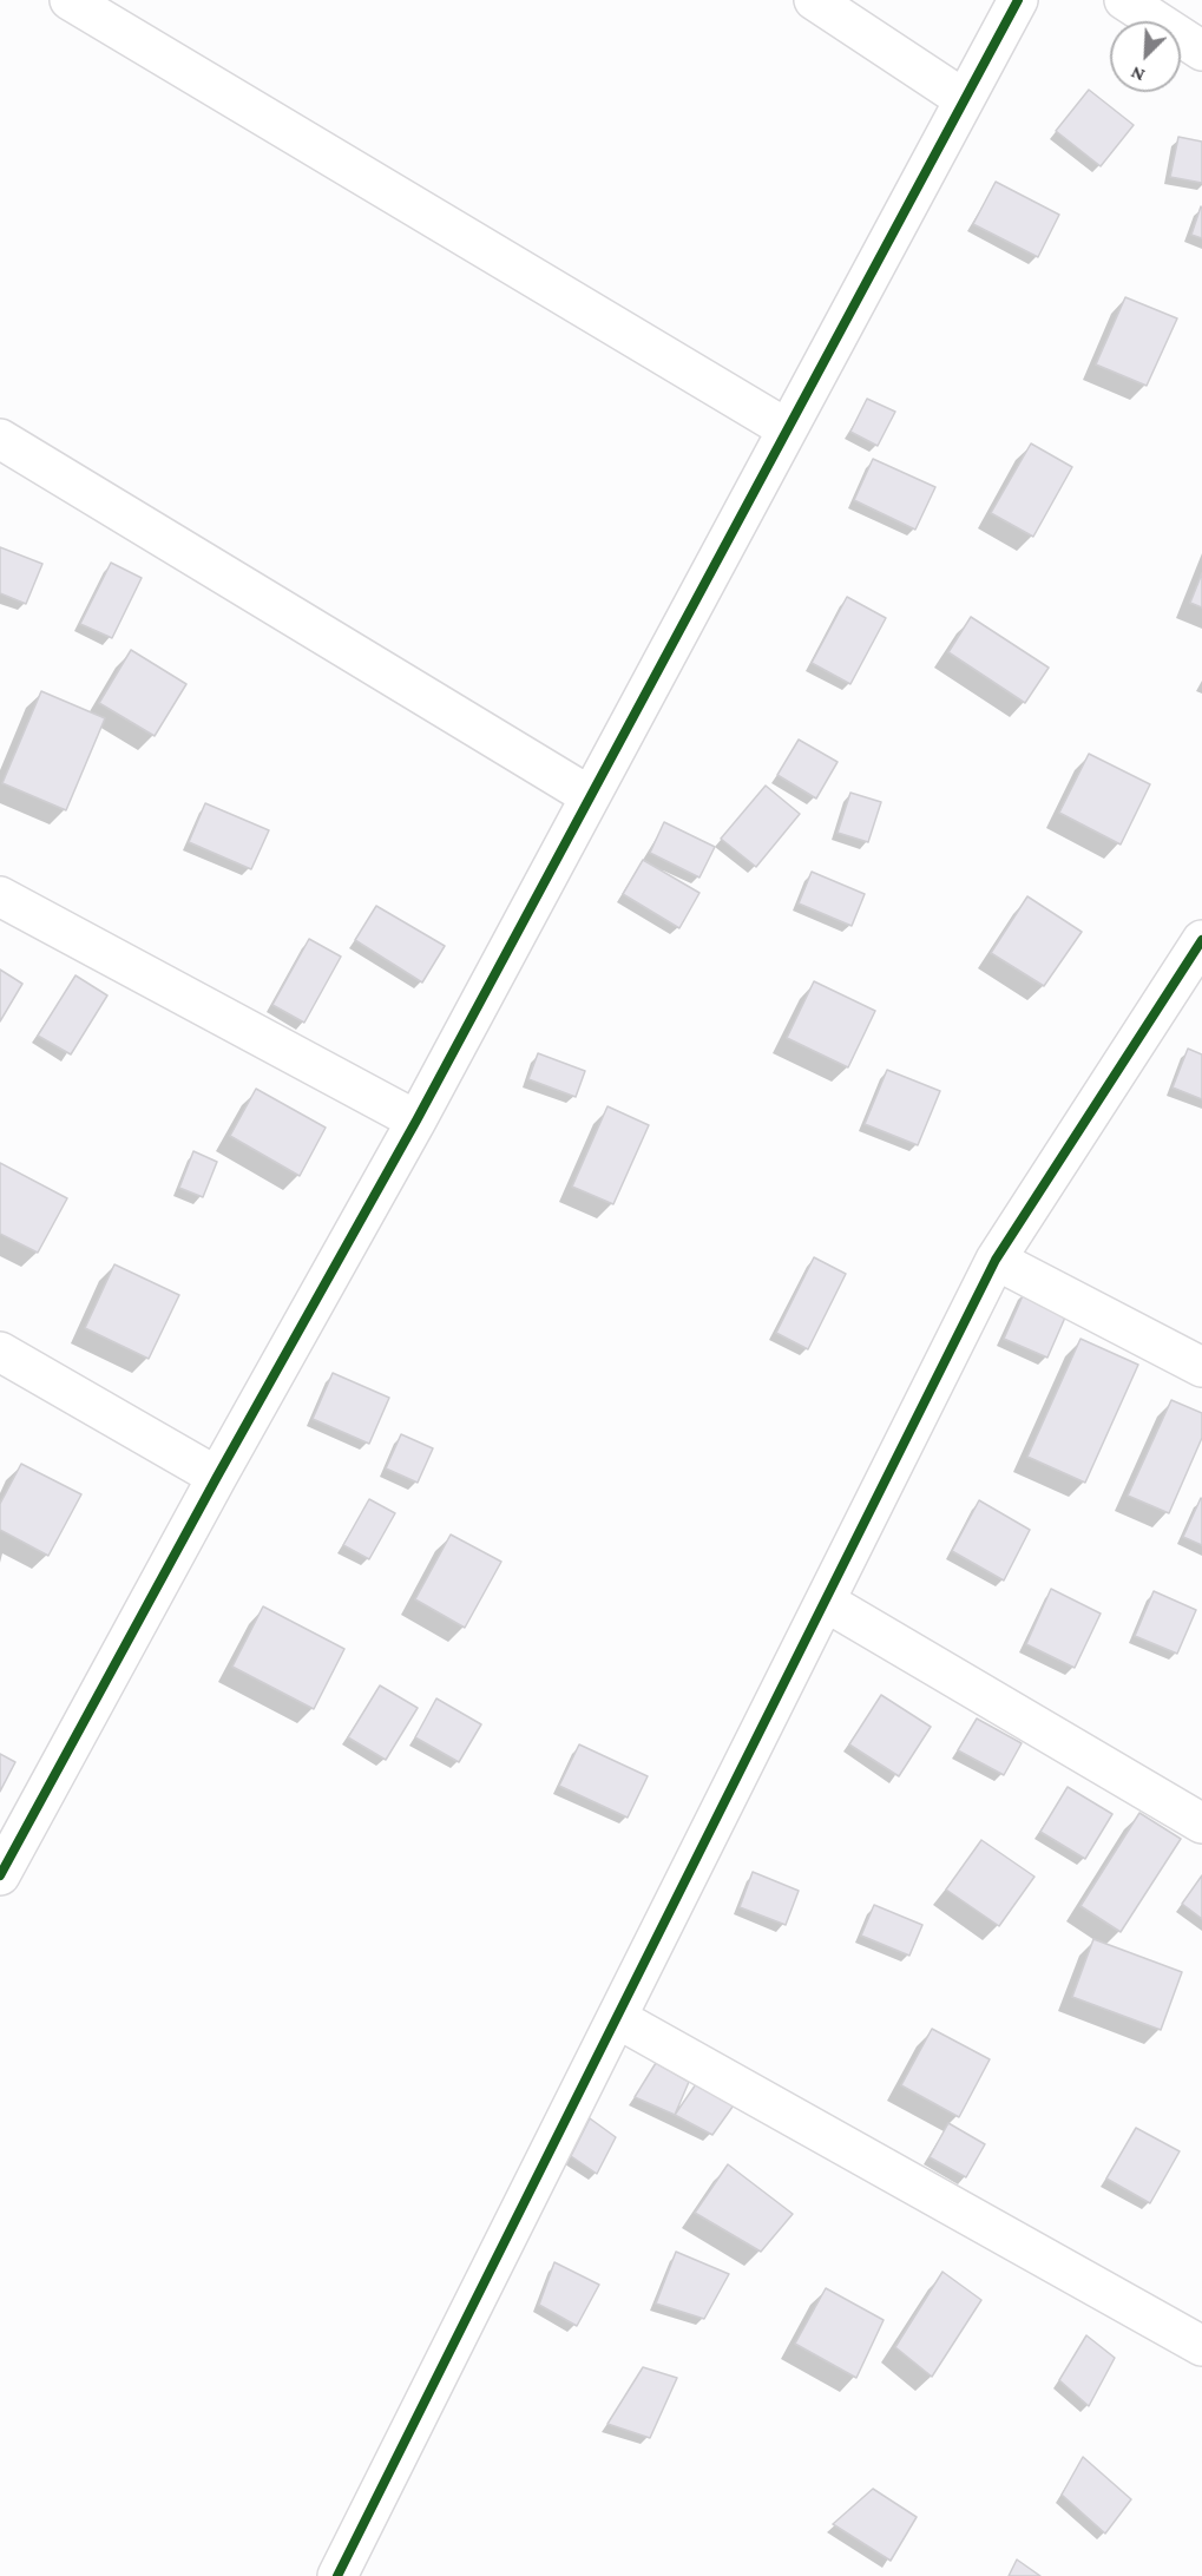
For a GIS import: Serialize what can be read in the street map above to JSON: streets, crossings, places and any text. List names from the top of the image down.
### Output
{
  "north": "bottom left"
}
